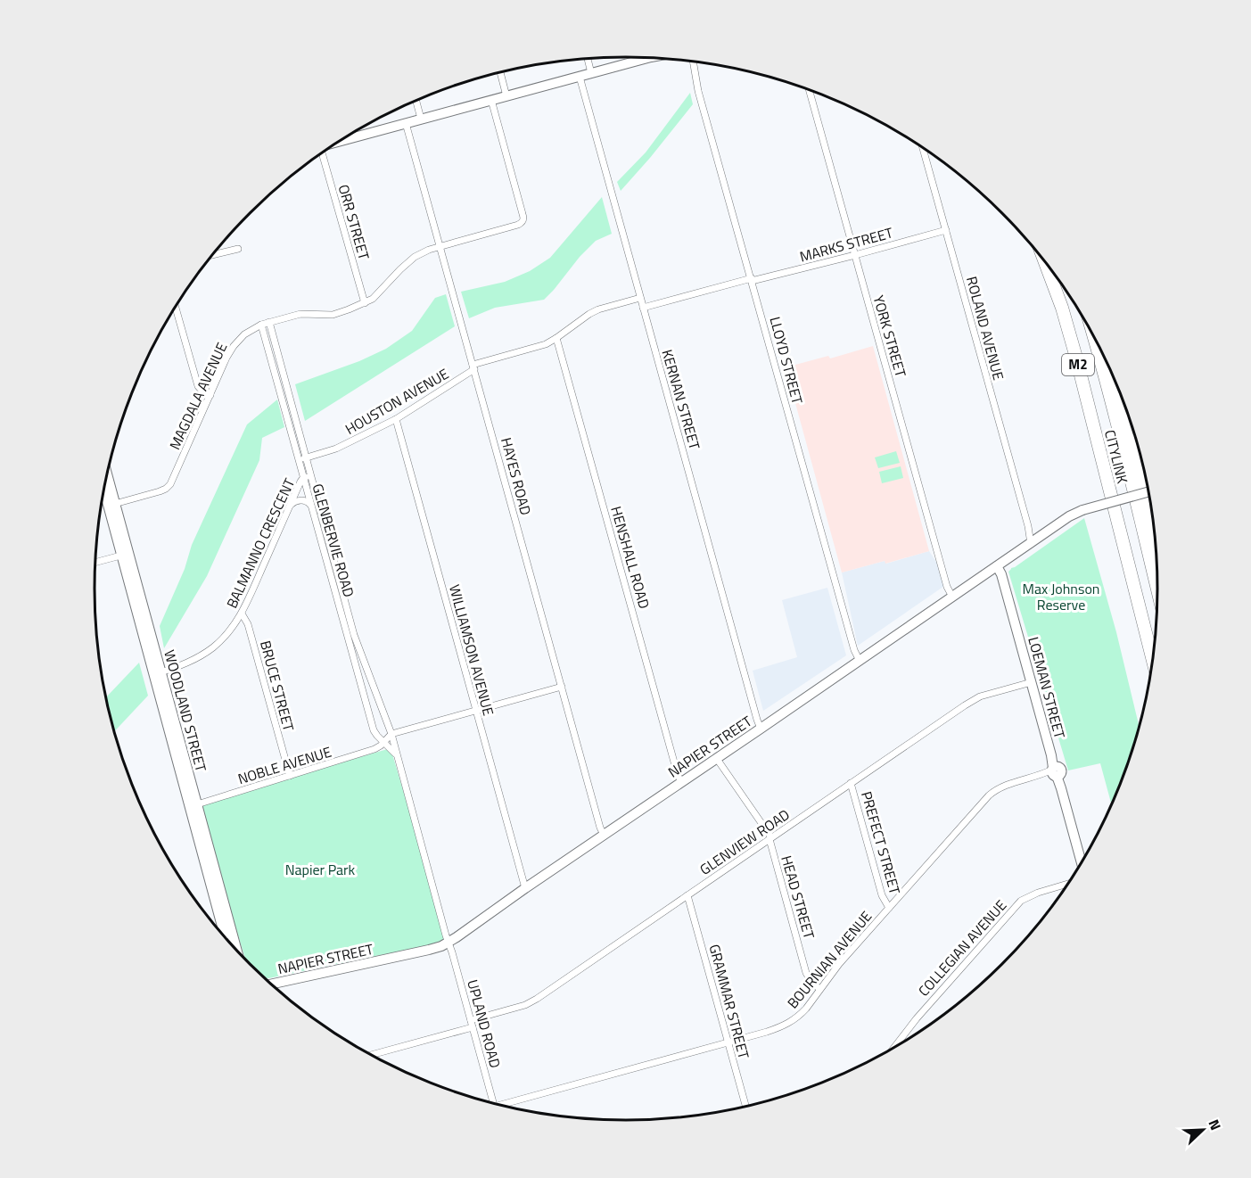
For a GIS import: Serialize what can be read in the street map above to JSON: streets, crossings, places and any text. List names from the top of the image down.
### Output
{
  "streets": {
    "highway": ["M2", "CITYLINK"],
    "street": [
      "ORR STREET",
      "MARKS STREET",
      "ROLAND AVENUE",
      "YORK STREET",
      "LLOYD STREET",
      "MAGDALA AVENUE",
      "KERNAN STREET",
      "HOUSTON AVENUE",
      "HAYES ROAD",
      "GLENBERVIE ROAD",
      "BALMANNO CRESCENT",
      "HENSHALL ROAD",
      "WILLIAMSON AVENUE",
      "BRUCE STREET",
      "LOEMAN STREET",
      "WOODLAND STREET",
      "NAPIER STREET",
      "NOBLE AVENUE",
      "GLENVIEW ROAD",
      "PREFECT STREET",
      "HEAD STREET",
      "COLLEGIAN AVENUE",
      "BOURNIAN AVENUE",
      "GRAMMAR STREET",
      "UPLAND ROAD"
    ]
  },
  "crossings": [
    ["ORR STREET", "MAGDALA AVENUE"],
    ["MARKS STREET", "ROLAND AVENUE"],
    ["MARKS STREET", "YORK STREET"],
    ["MARKS STREET", "LLOYD STREET"],
    ["MARKS STREET", "KERNAN STREET"],
    ["ROLAND AVENUE", "NAPIER STREET"],
    ["YORK STREET", "NAPIER STREET"],
    ["LLOYD STREET", "NAPIER STREET"],
    ["MAGDALA AVENUE", "HAYES ROAD"],
    ["MAGDALA AVENUE", "GLENBERVIE ROAD"],
    ["MAGDALA AVENUE", "WOODLAND STREET"],
    ["KERNAN STREET", "HOUSTON AVENUE"],
    ["KERNAN STREET", "NAPIER STREET"],
    ["HOUSTON AVENUE", "HAYES ROAD"],
    ["HOUSTON AVENUE", "GLENBERVIE ROAD"],
    ["HOUSTON AVENUE", "HENSHALL ROAD"],
    ["HOUSTON AVENUE", "WILLIAMSON AVENUE"],
    ["HAYES ROAD", "NAPIER STREET"],
    ["GLENBERVIE ROAD", "BALMANNO CRESCENT"],
    ["GLENBERVIE ROAD", "NAPIER STREET"],
    ["GLENBERVIE ROAD", "NOBLE AVENUE"],
    ["GLENBERVIE ROAD", "UPLAND ROAD"],
    ["BALMANNO CRESCENT", "BRUCE STREET"],
    ["BALMANNO CRESCENT", "WOODLAND STREET"],
    ["HENSHALL ROAD", "NAPIER STREET"],
    ["WILLIAMSON AVENUE", "NAPIER STREET"],
    ["BRUCE STREET", "NOBLE AVENUE"],
    ["LOEMAN STREET", "NAPIER STREET"],
    ["LOEMAN STREET", "GLENVIEW ROAD"],
    ["LOEMAN STREET", "BOURNIAN AVENUE"],
    ["WOODLAND STREET", "NOBLE AVENUE"],
    ["NAPIER STREET", "HEAD STREET"],
    ["NAPIER STREET", "UPLAND ROAD"],
    ["GLENVIEW ROAD", "PREFECT STREET"],
    ["GLENVIEW ROAD", "HEAD STREET"],
    ["GLENVIEW ROAD", "GRAMMAR STREET"],
    ["GLENVIEW ROAD", "UPLAND ROAD"],
    ["PREFECT STREET", "BOURNIAN AVENUE"],
    ["HEAD STREET", "BOURNIAN AVENUE"],
    ["BOURNIAN AVENUE", "GRAMMAR STREET"]
  ],
  "parks": ["Max Johnson Reserve", "Napier Park"],
  "north": "top right"
}
